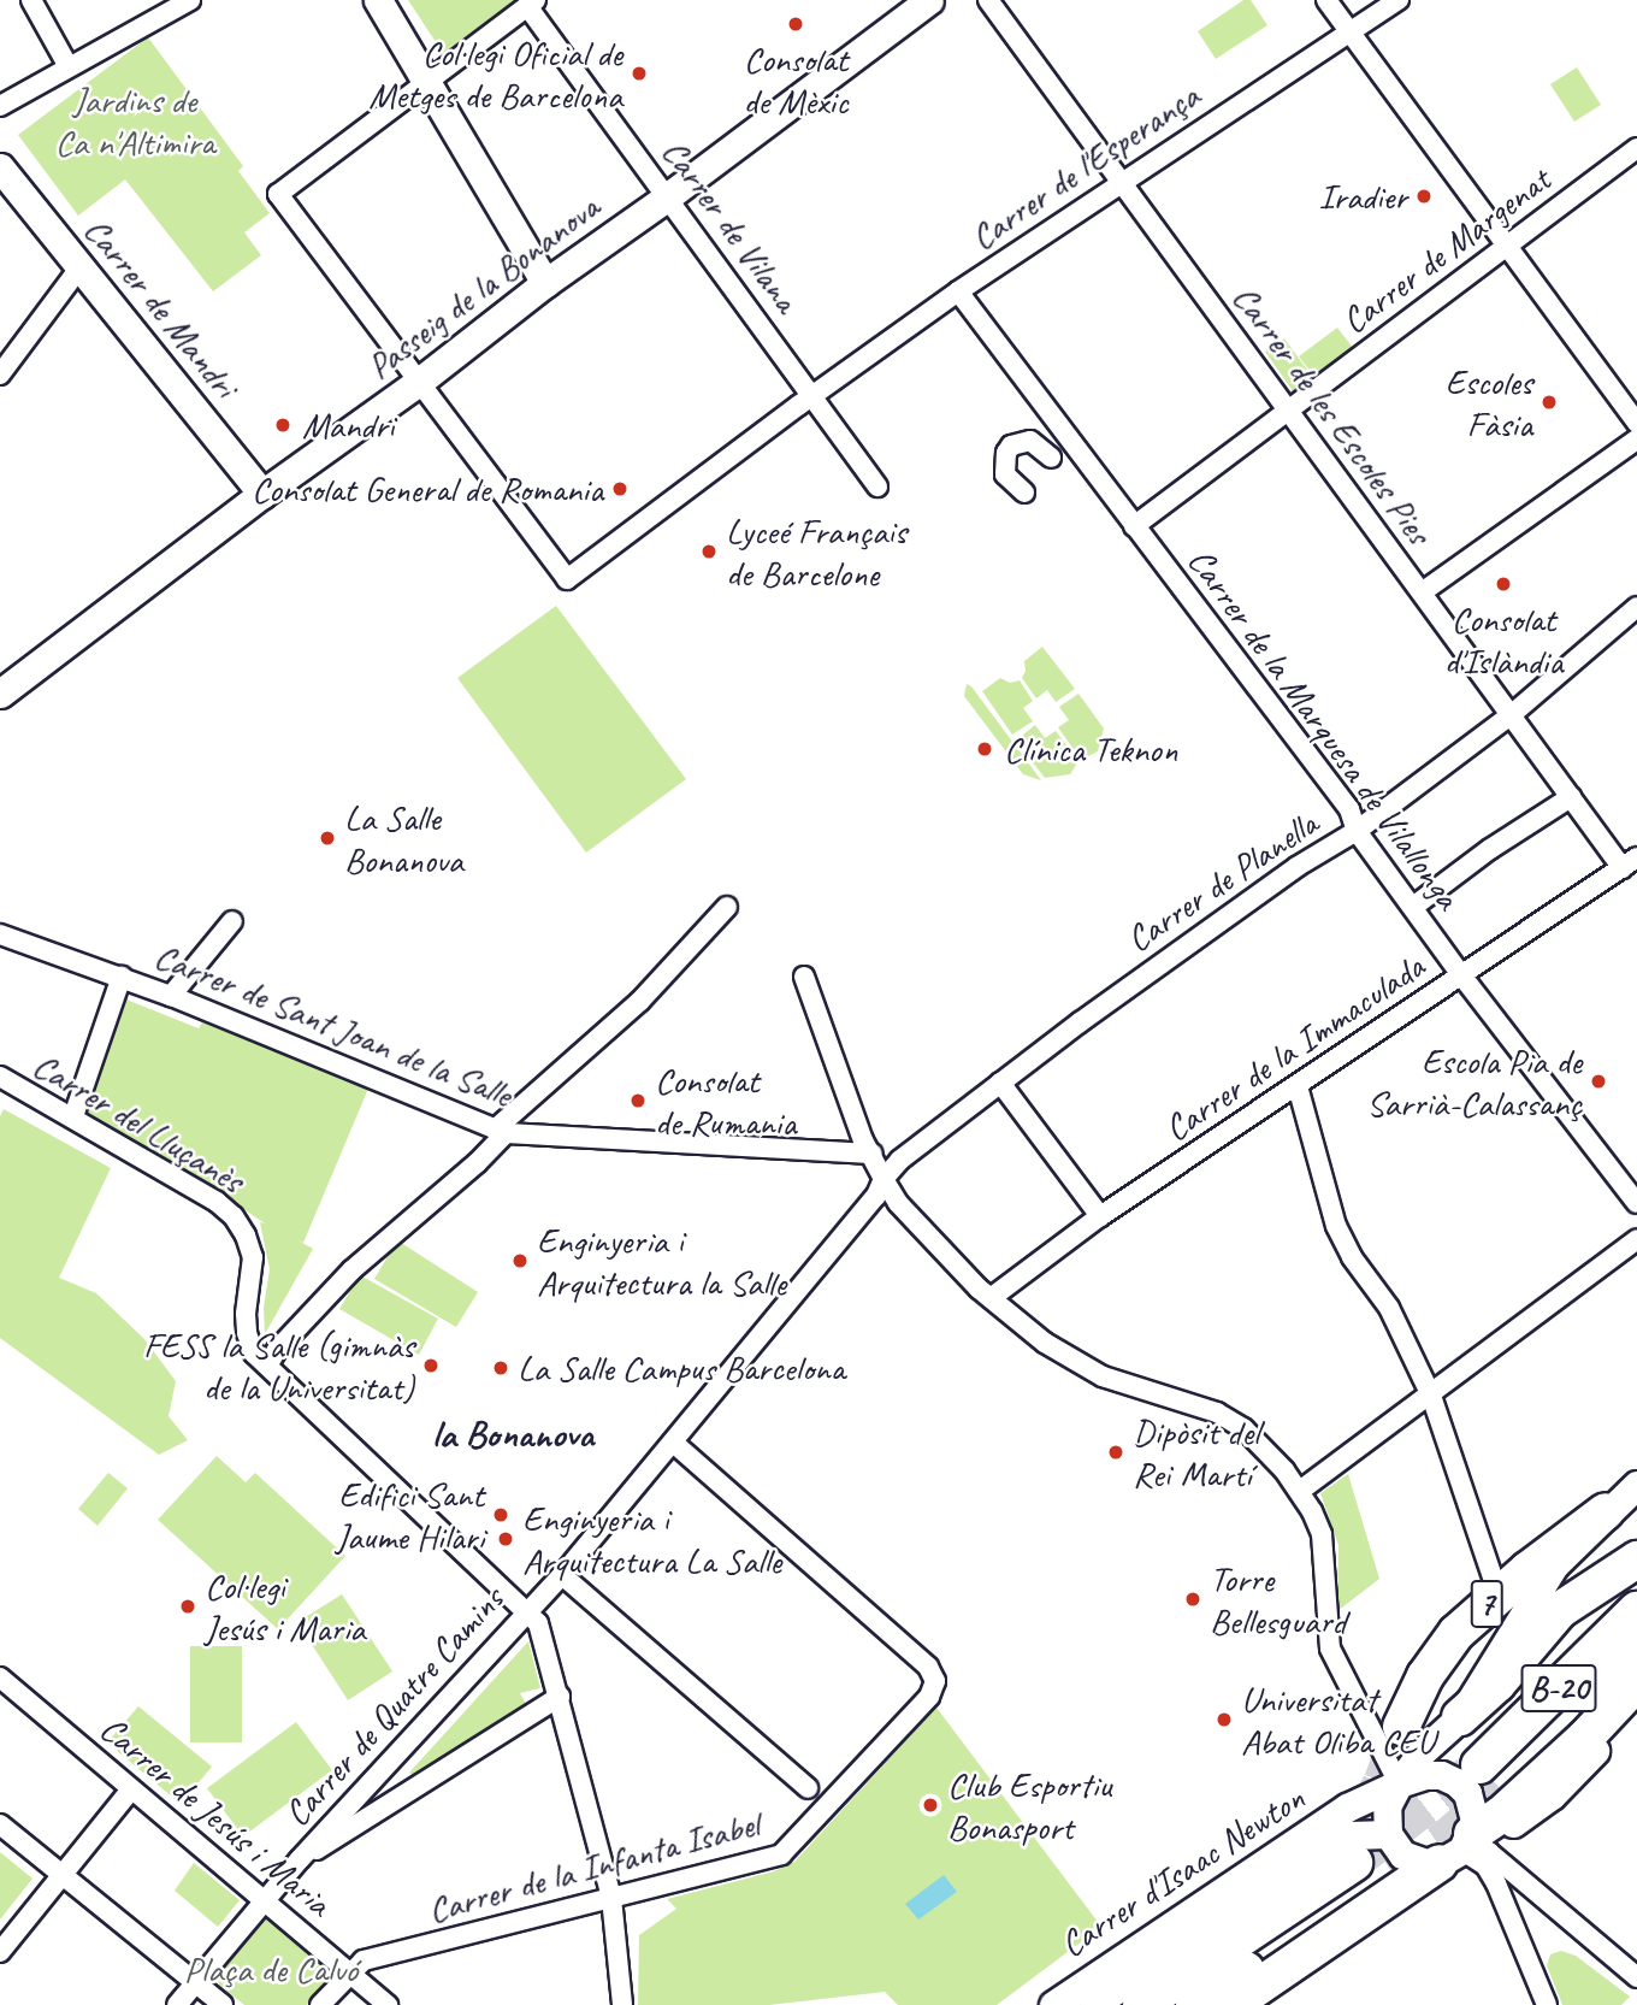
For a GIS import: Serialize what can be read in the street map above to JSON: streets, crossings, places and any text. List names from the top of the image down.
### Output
{
  "streets": {
    "highway": ["7", "B-20"],
    "street": [
      "Carrer de l'Esperança",
      "Carrer de Vilana",
      "Carrer de Margenat",
      "Passeig de la Bonanova",
      "Carrer de Mandri",
      "Carrer de les Escoles Pies",
      "Carrer de la Marquesa de Vilallonga",
      "Carrer de Planella",
      "Carrer de Sant Joan de la Salle",
      "Carrer de la Immaculada",
      "Carrer del Lluçanès",
      "Carrer de Quatre Camins",
      "Carrer de Jesús i Maria",
      "Carrer de la Infanta Isabel",
      "Carrer d'Isaac Newton"
    ]
  },
  "crossings": [
    ["Carrer de l'Esperança", "Carrer de Vilana"],
    ["Carrer de l'Esperança", "Passeig de la Bonanova"],
    ["Carrer de l'Esperança", "Carrer de les Escoles Pies"],
    ["Carrer de l'Esperança", "Carrer de la Marquesa de Vilallonga"],
    ["Carrer de Vilana", "Passeig de la Bonanova"],
    ["Carrer de Margenat", "Carrer de les Escoles Pies"],
    ["Carrer de Margenat", "Carrer de la Marquesa de Vilallonga"],
    ["Passeig de la Bonanova", "Carrer de Mandri"],
    ["Carrer de les Escoles Pies", "Carrer de Planella"],
    ["Carrer de les Escoles Pies", "Carrer de la Immaculada"],
    ["Carrer de la Marquesa de Vilallonga", "Carrer de Planella"],
    ["Carrer de la Marquesa de Vilallonga", "Carrer de la Immaculada"],
    ["Carrer de Planella", "Carrer de Quatre Camins"],
    ["Carrer del Lluçanès", "Carrer de Quatre Camins"],
    ["Carrer del Lluçanès", "Carrer de la Infanta Isabel"],
    ["Carrer de Quatre Camins", "Carrer de Jesús i Maria"],
    ["Carrer de Quatre Camins", "Carrer de la Infanta Isabel"],
    ["Carrer de Jesús i Maria", "Carrer de la Infanta Isabel"]
  ],
  "districts": ["la Bonanova"],
  "parks": ["Jardins de Ca n'Altimira", "Plaça de Calvó"],
  "places": [
    "Consolat de Mèxic",
    "Col·legi Oficial de Metges de Barcelona",
    "Iradier",
    "Escoles Fàsia",
    "Mandri",
    "Consolat General de Romania",
    "Lyceé Français de Barcelone",
    "Consolat d'Islàndia",
    "Clínica Teknon",
    "La Salle Bonanova",
    "Escola Pia de Sarrià-Calassanç",
    "Consolat de Rumania",
    "Enginyeria i Arquitectura la Salle",
    "FESS la Salle (gimnàs de la Universitat)",
    "La Salle Campus Barcelona",
    "Dipòsit del Rei Martí",
    "Edifici Sant Jaume Hilari",
    "Enginyeria i Arquitectura La Salle",
    "Torre Bellesguard",
    "Col·legi Jesús i Maria",
    "Universitat Abat Oliba CEU",
    "Club Esportiu Bonasport"
  ]
}
